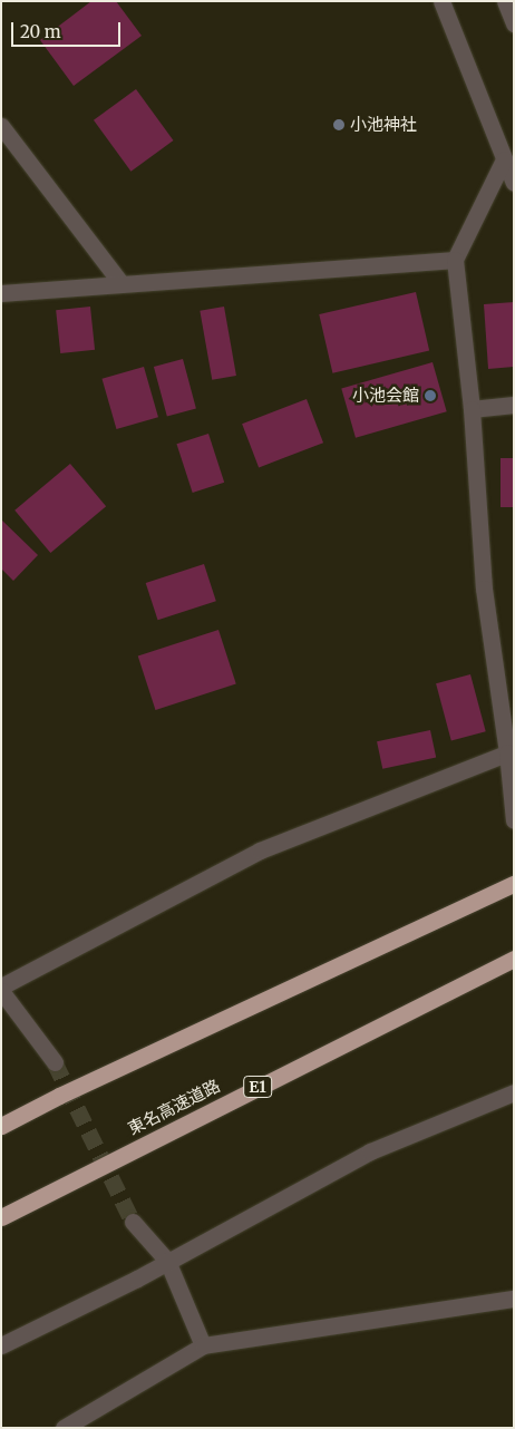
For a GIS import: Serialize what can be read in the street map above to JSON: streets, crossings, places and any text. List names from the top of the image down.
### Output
{
  "streets": {
    "highway": ["E1", "東名高速道路"]
  },
  "places": ["小池神社", "小池会館"],
  "scale_bar": "20 m"
}
